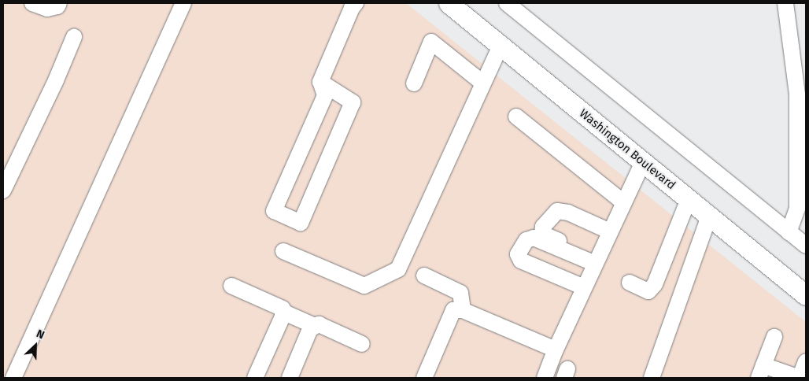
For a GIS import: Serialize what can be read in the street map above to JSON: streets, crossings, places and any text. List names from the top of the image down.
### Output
{
  "streets": {
    "main road": ["Washington Boulevard"]
  },
  "north": "top right"
}
